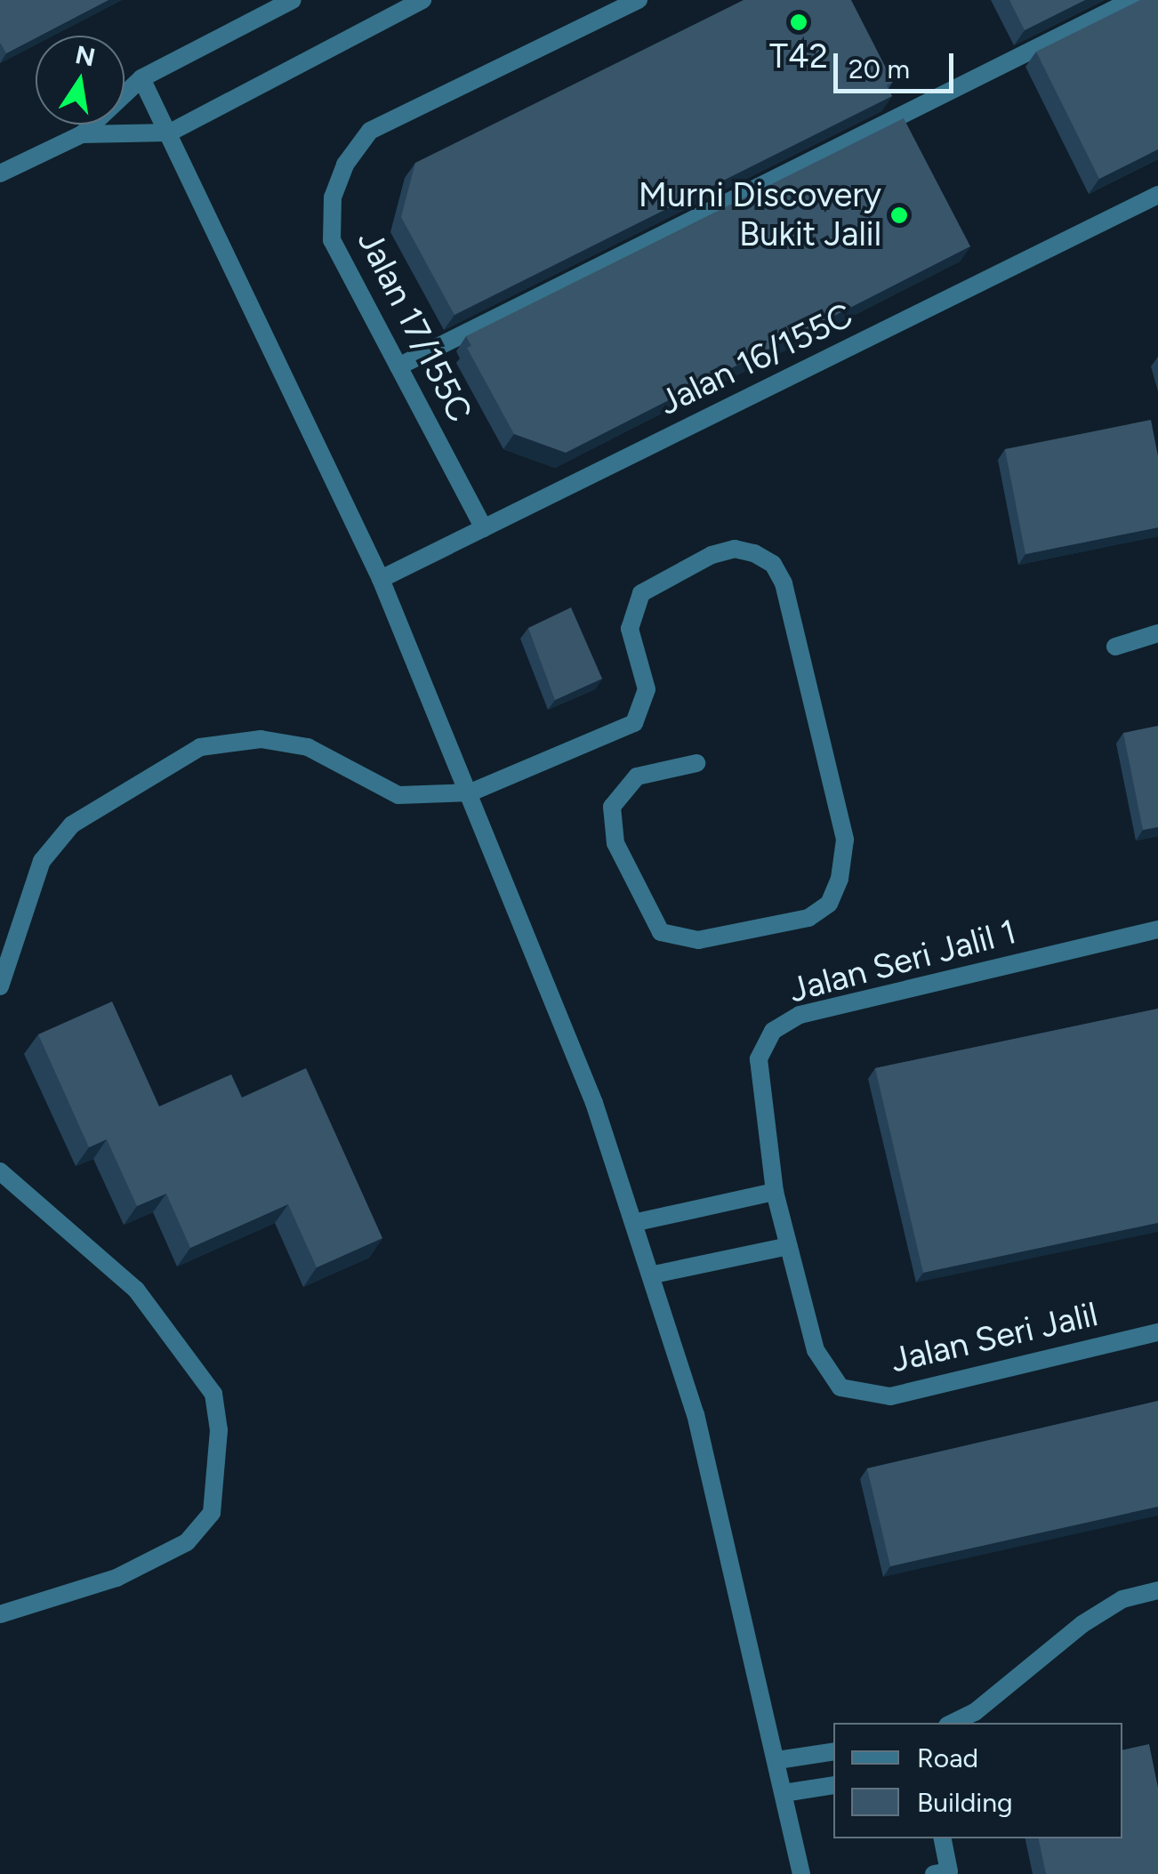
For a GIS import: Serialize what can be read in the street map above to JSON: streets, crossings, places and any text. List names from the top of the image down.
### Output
{
  "streets": {
    "street": [
      "Jalan 17/155C",
      "Jalan 16/155C",
      "Jalan Seri Jalil 1",
      "Jalan Seri Jalil"
    ]
  },
  "crossings": [
    ["Jalan 17/155C", "Jalan 16/155C"],
    ["Jalan Seri Jalil 1", "Jalan Seri Jalil"]
  ],
  "places": ["T42", "Murni Discovery Bukit Jalil"],
  "legend": ["Road", "Building"],
  "scale_bar": "20 m",
  "north": "top"
}
